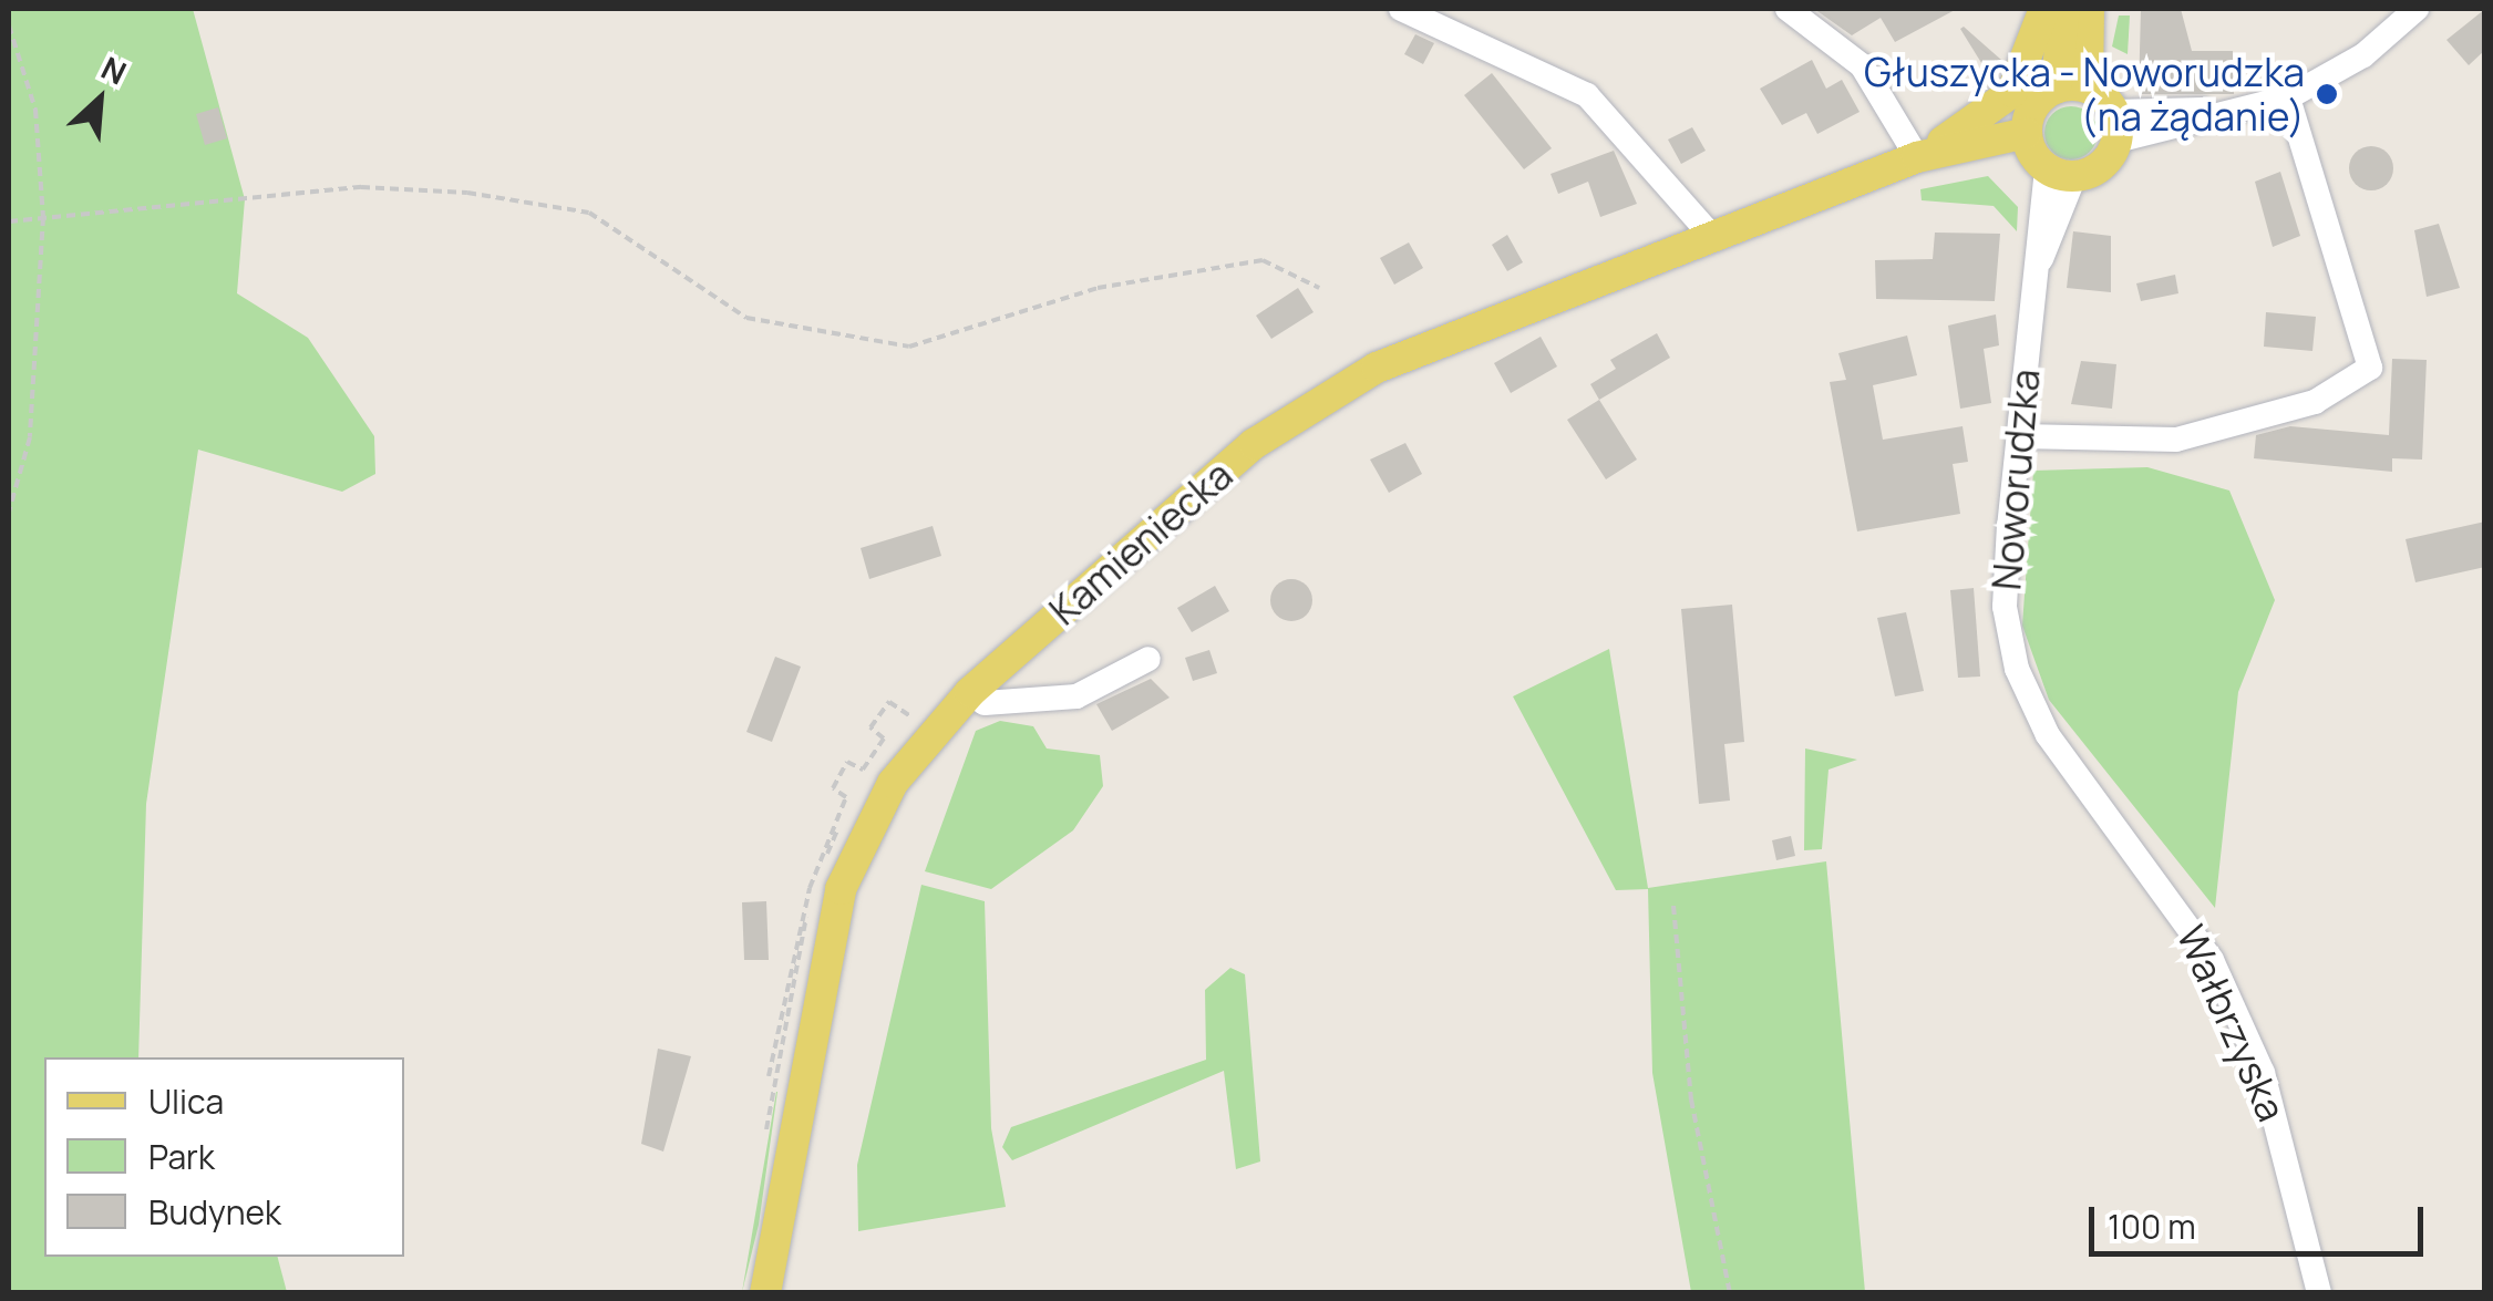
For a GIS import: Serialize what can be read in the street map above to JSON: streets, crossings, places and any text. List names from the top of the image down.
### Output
{
  "streets": {
    "main road": ["Kamieniecka"],
    "street": ["Noworudzka", "Wałbrzyska"]
  },
  "crossings": [
    ["Noworudzka", "Kamieniecka"],
    ["Noworudzka", "Wałbrzyska"]
  ],
  "places": ["Głuszycka - Noworudzka (na żądanie)"],
  "legend": ["Ulica", "Park", "Budynek"],
  "scale_bar": "100 m",
  "north": "top right"
}
